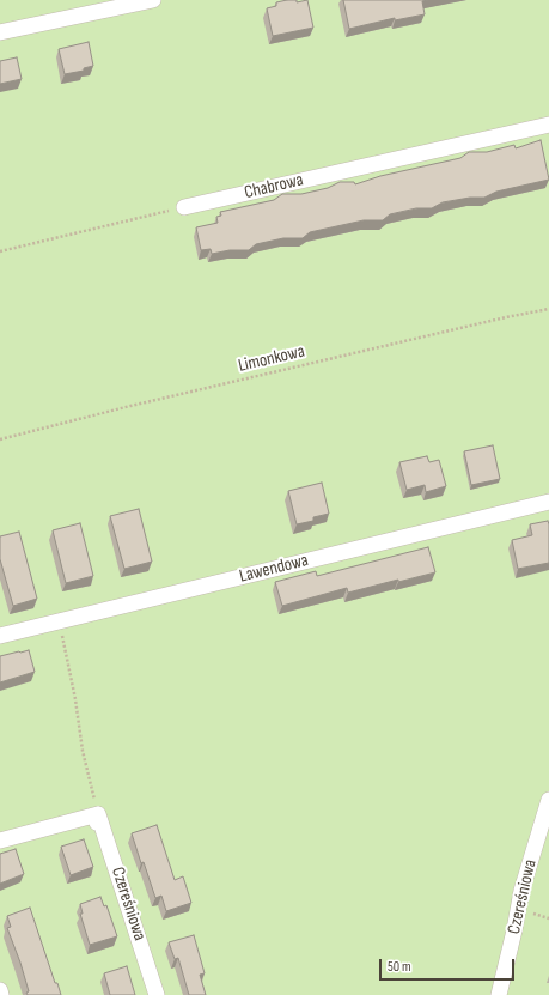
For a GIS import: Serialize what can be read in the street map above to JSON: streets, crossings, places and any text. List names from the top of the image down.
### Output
{
  "streets": {
    "street": ["Chabrowa", "Lawendowa", "Czereśniowa"],
    "path": ["Limonkowa"]
  },
  "scale_bar": "50 m"
}
